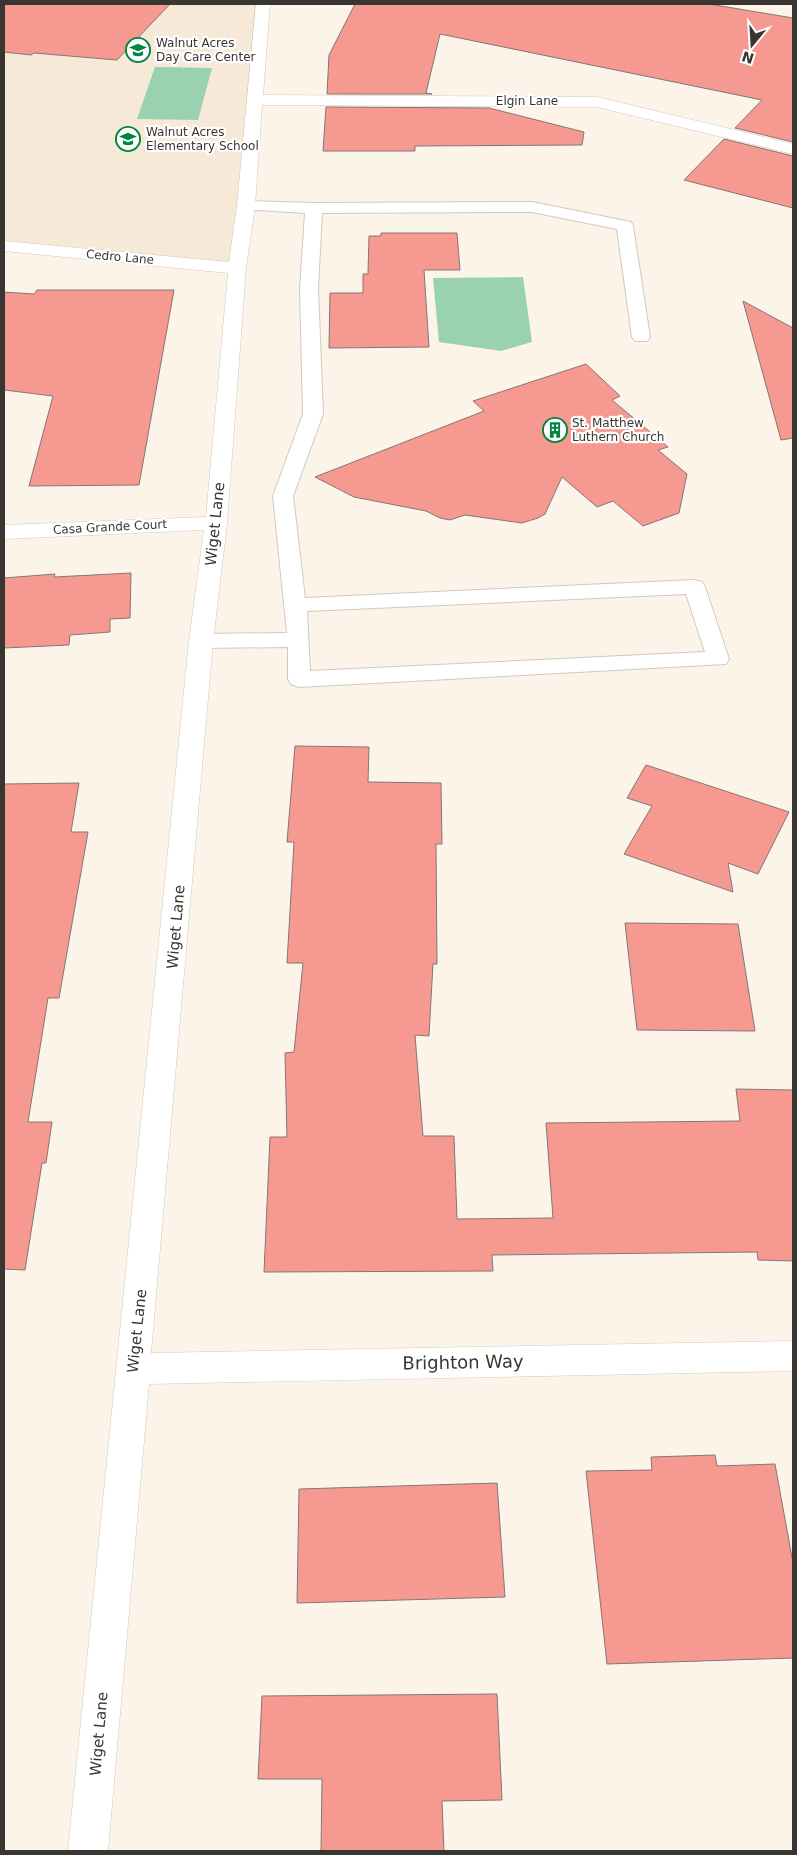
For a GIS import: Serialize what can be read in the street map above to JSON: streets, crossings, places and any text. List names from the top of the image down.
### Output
{
  "streets": {
    "street": [
      "Elgin Lane",
      "Cedro Lane",
      "Wiget Lane",
      "Casa Grande Court",
      "Brighton Way"
    ]
  },
  "crossings": [
    ["Elgin Lane", "Wiget Lane"],
    ["Cedro Lane", "Wiget Lane"],
    ["Wiget Lane", "Casa Grande Court"],
    ["Wiget Lane", "Brighton Way"]
  ],
  "places": {
    "school or university": ["Walnut Acres Day Care Center", "Walnut Acres Elementary School"],
    "building": ["St. Matthew Luthern Church"]
  },
  "north": "bottom"
}
